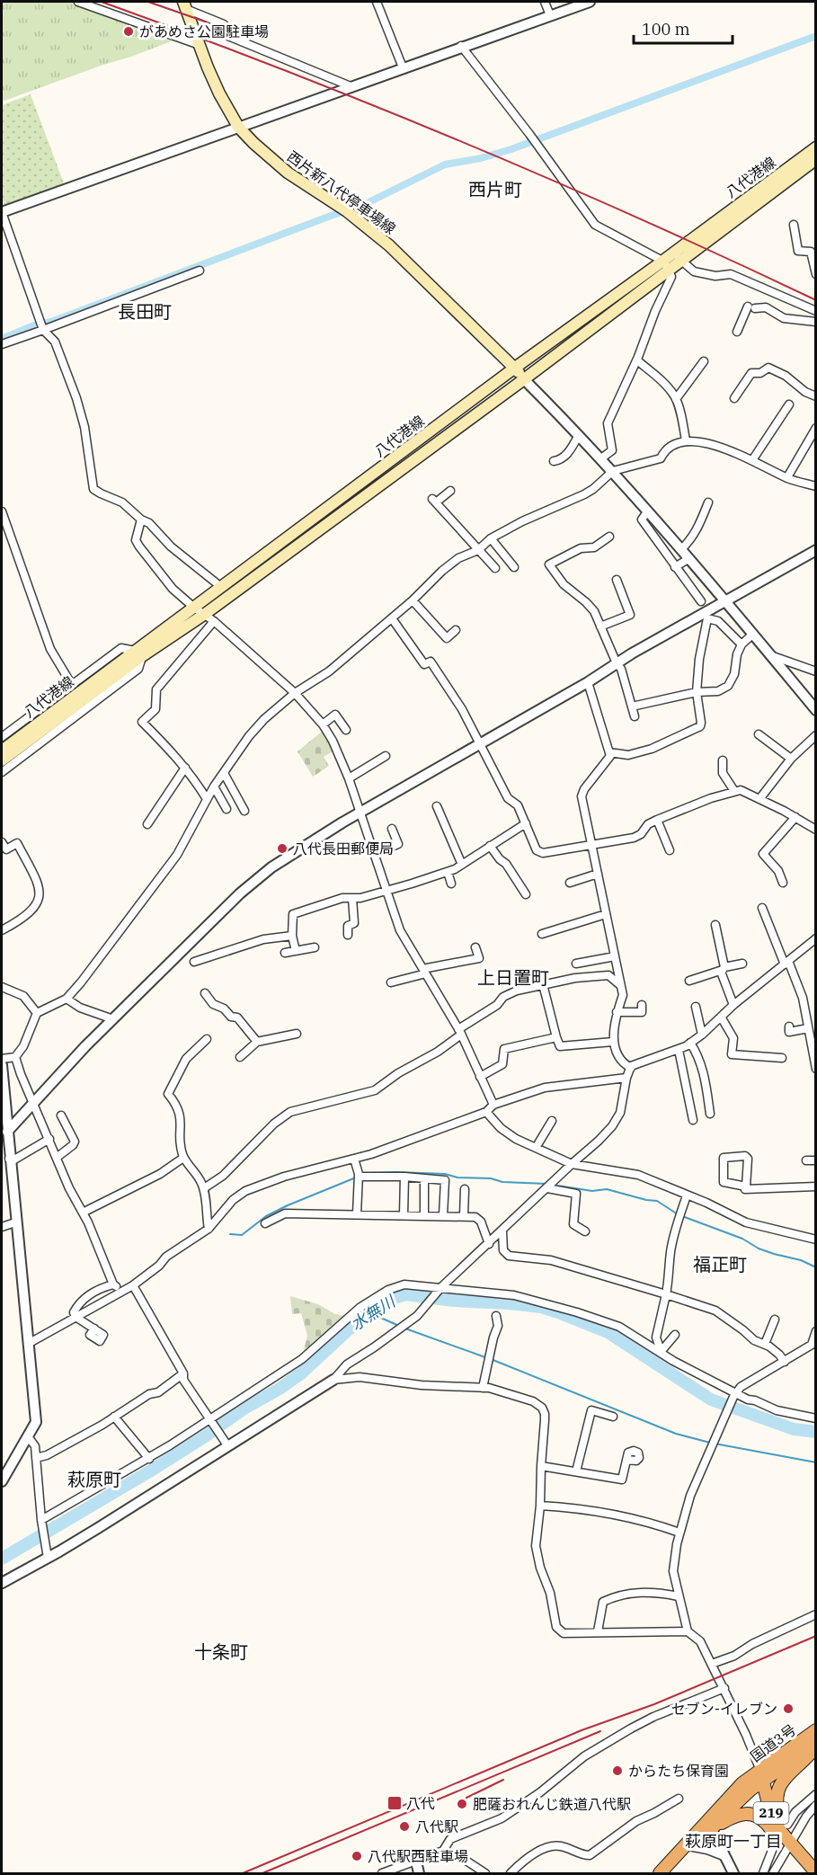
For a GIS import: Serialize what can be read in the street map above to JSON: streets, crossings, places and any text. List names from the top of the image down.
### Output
{
  "streets": {
    "highway": ["国道3号", "219"],
    "main road": ["八代港線", "西片新八代停車場線"]
  },
  "crossings": [
    ["八代港線", "西片新八代停車場線"],
    ["国道3号", "219"]
  ],
  "districts": [
    "西片町",
    "長田町",
    "上日置町",
    "福正町",
    "萩原町",
    "十条町",
    "萩原町一丁目"
  ],
  "water": ["水無川"],
  "places": {
    "other": [
      "があめさ公園駐車場",
      "八代長田郵便局",
      "セブン-イレブン",
      "からたち保育園",
      "肥薩おれんじ鉄道八代駅",
      "八代駅",
      "八代駅西駐車場"
    ],
    "transit": ["八代"]
  },
  "scale_bar": "100 m"
}
